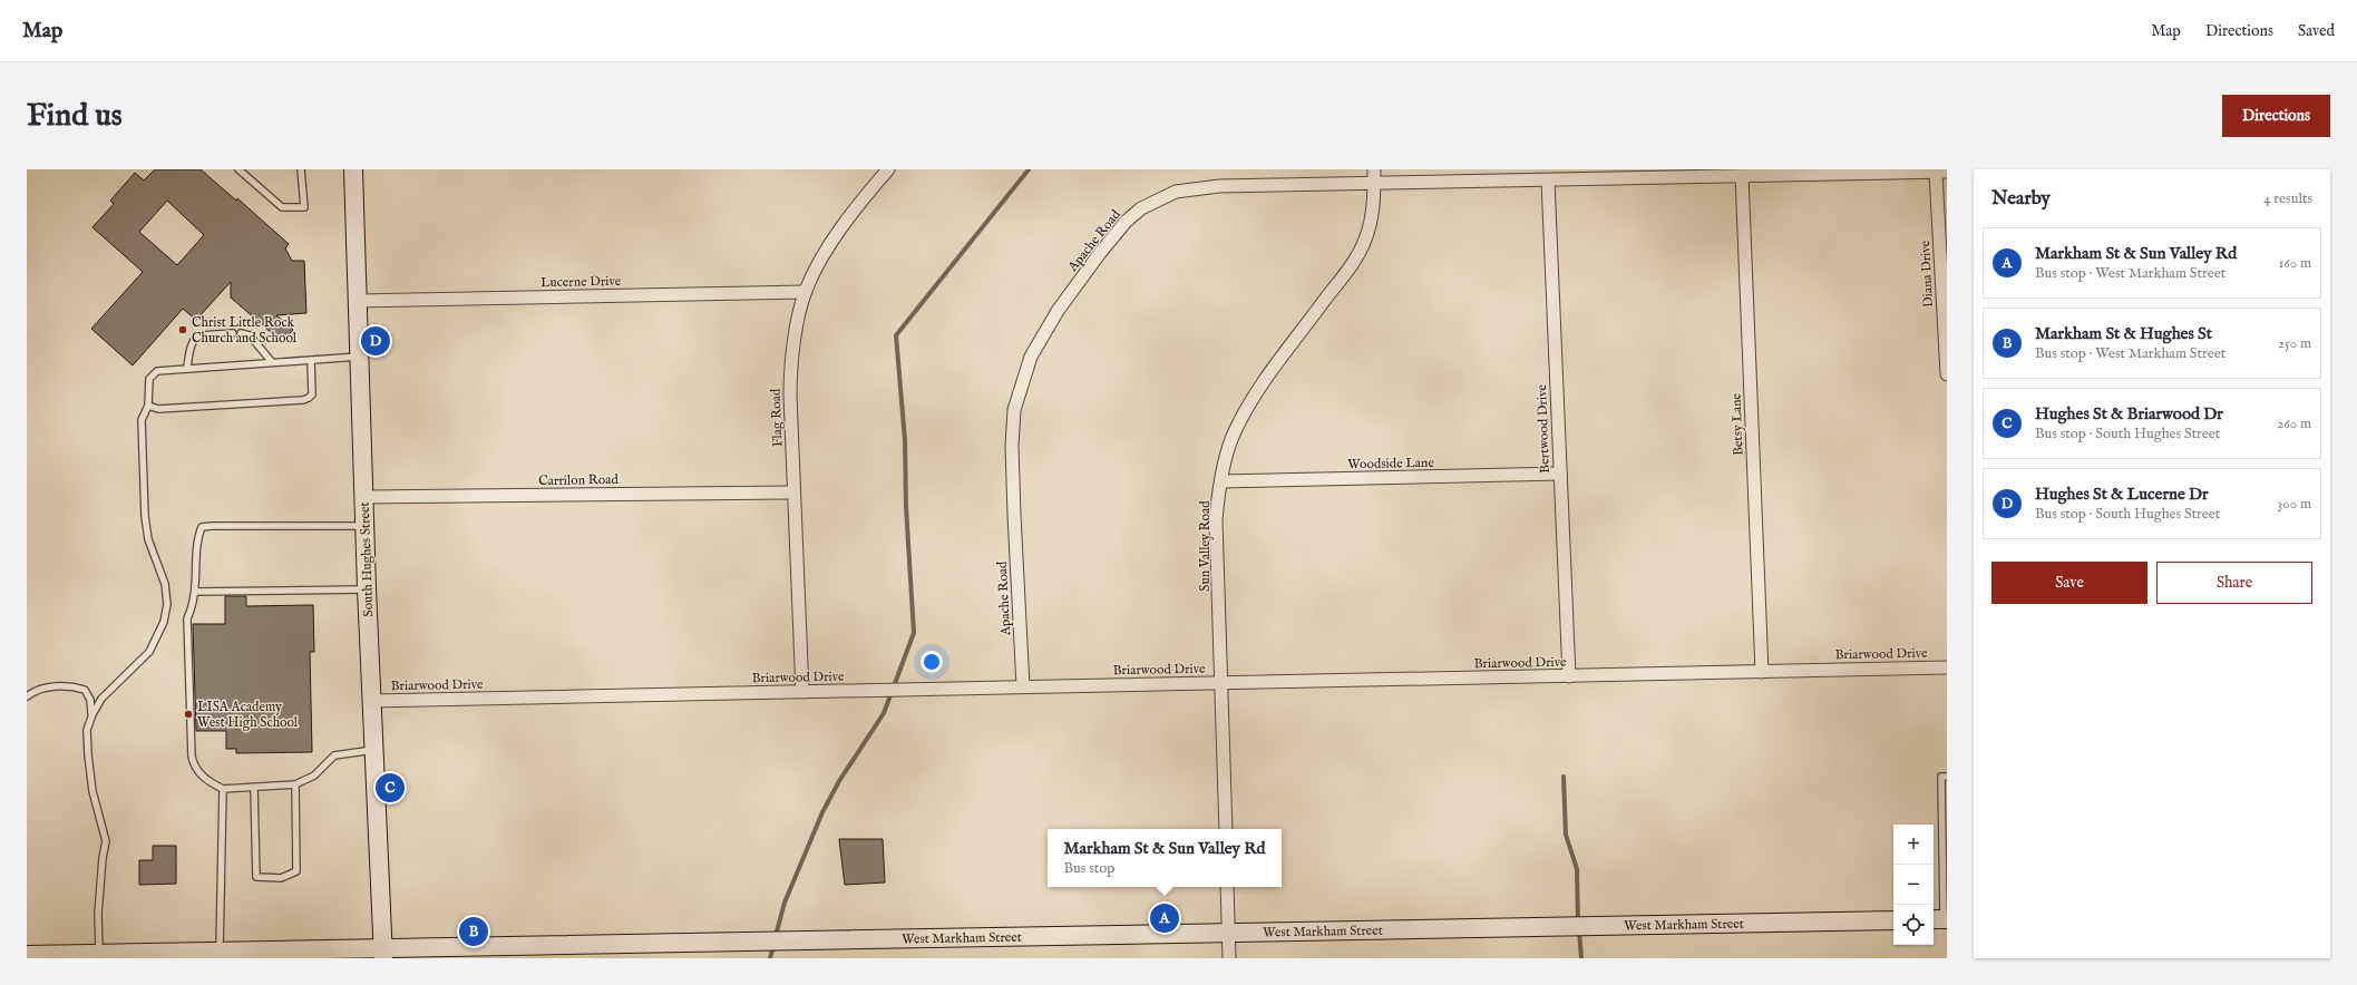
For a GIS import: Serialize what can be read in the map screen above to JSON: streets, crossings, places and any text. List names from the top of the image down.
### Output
{
  "streets": {
    "main road": ["South Hughes Street", "West Markham Street"],
    "street": [
      "Apache Road",
      "Diana Drive",
      "Lucerne Drive",
      "Flag Road",
      "Betsy Lane",
      "Bertwood Drive",
      "Woodside Lane",
      "Carrilon Road",
      "Sun Valley Road",
      "Briarwood Drive"
    ]
  },
  "crossings": [
    ["Apache Road", "Diana Drive"],
    ["Apache Road", "Betsy Lane"],
    ["Apache Road", "Bertwood Drive"],
    ["Apache Road", "Sun Valley Road"],
    ["Apache Road", "Briarwood Drive"],
    ["Lucerne Drive", "Flag Road"],
    ["Lucerne Drive", "South Hughes Street"],
    ["Flag Road", "Carrilon Road"],
    ["Flag Road", "Briarwood Drive"],
    ["Betsy Lane", "Briarwood Drive"],
    ["Bertwood Drive", "Woodside Lane"],
    ["Bertwood Drive", "Briarwood Drive"],
    ["Woodside Lane", "Sun Valley Road"],
    ["Carrilon Road", "South Hughes Street"],
    ["Sun Valley Road", "Briarwood Drive"],
    ["South Hughes Street", "Briarwood Drive"],
    ["South Hughes Street", "West Markham Street"]
  ],
  "places": ["Christ Little Rock Church and School", "LISA Academy West High School"],
  "page": {
    "header": "Map",
    "nav": ["Map", "Directions", "Saved"],
    "buttons": [
      "Directions",
      ["Save", "Share"]
    ],
    "title": "Find us",
    "heading": ["Nearby", "4 results"],
    "list": [
      {
        "mark": "A",
        "name": "Markham St & Sun Valley Rd",
        "note": "Bus stop · West Markham Street",
        "value": "160 m"
      },
      {
        "mark": "B",
        "name": "Markham St & Hughes St",
        "note": "Bus stop · West Markham Street",
        "value": "250 m"
      },
      {
        "mark": "C",
        "name": "Hughes St & Briarwood Dr",
        "note": "Bus stop · South Hughes Street",
        "value": "260 m"
      },
      {
        "mark": "D",
        "name": "Hughes St & Lucerne Dr",
        "note": "Bus stop · South Hughes Street",
        "value": "300 m"
      }
    ],
    "pins": [
      "D",
      "C",
      "A",
      "B"
    ],
    "map_buttons": ["+", "−"],
    "popup": ["Markham St & Sun Valley Rd", "Bus stop"]
  }
}
